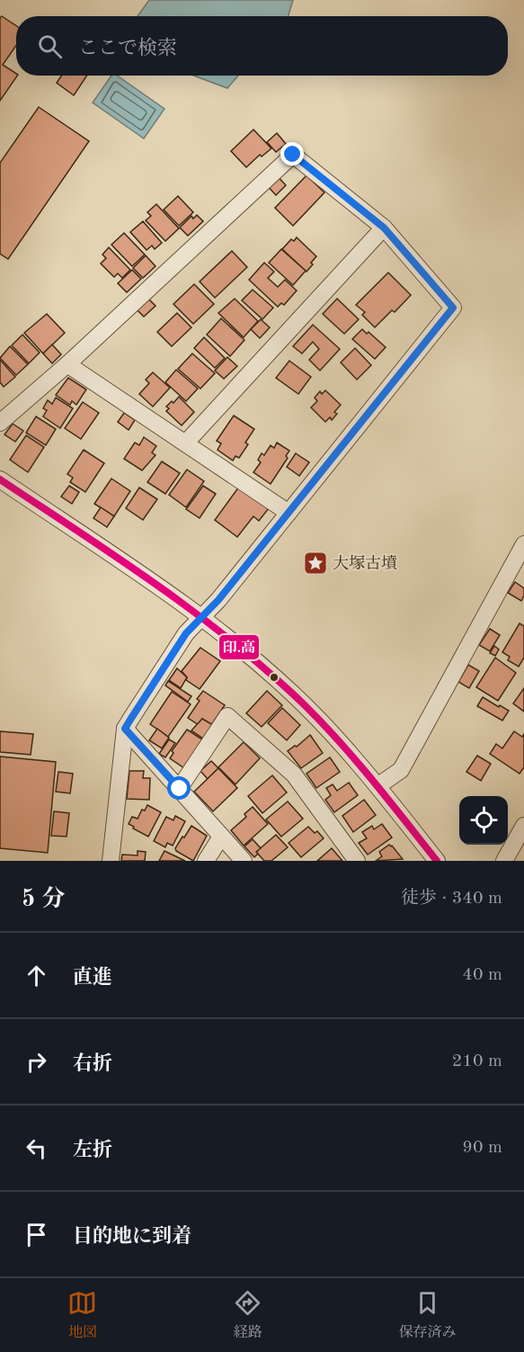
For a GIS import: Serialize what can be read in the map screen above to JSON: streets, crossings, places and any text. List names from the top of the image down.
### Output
{
  "places": {
    "place": ["大塚古墳"]
  },
  "lines": ["transit line 印.高"],
  "page": {
    "search": "ここで検索",
    "heading": ["5 分", "徒歩 · 340 m"],
    "list": [
      ["直進", "40 m"],
      ["右折", "210 m"],
      ["左折", "90 m"],
      "目的地に到着"
    ],
    "nav": ["地図", "経路", "保存済み"]
  }
}
